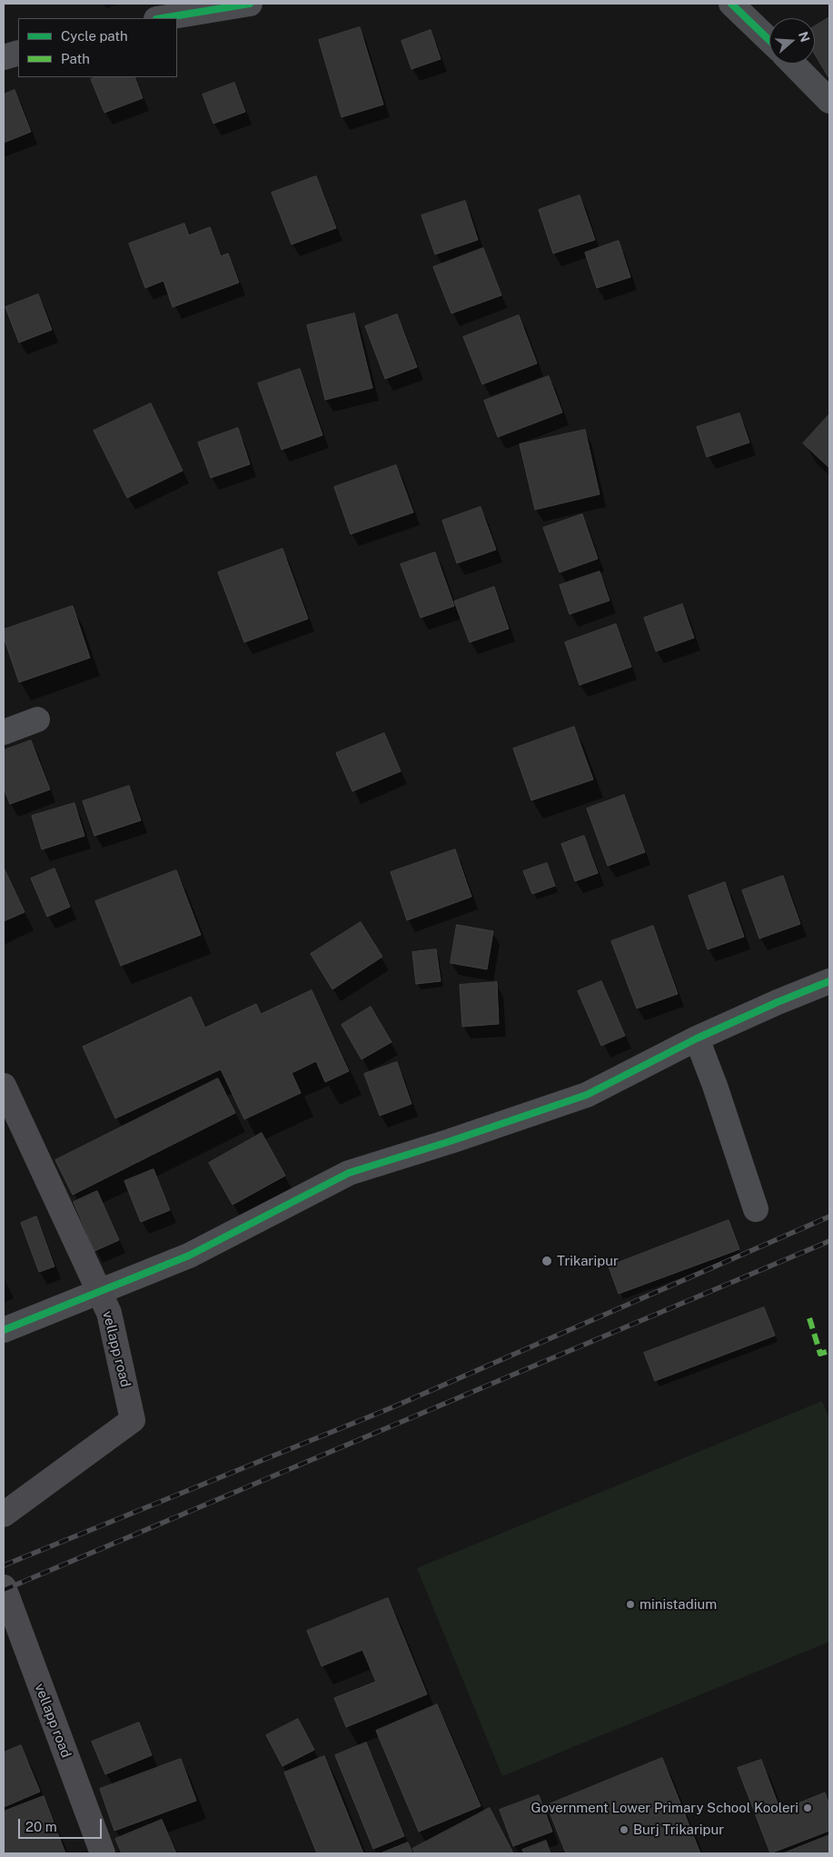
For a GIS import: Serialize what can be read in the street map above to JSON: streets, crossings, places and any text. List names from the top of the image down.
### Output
{
  "streets": {
    "main road": ["vellapp road"]
  },
  "places": [
    "Trikaripur",
    "ministadium",
    "Government Lower Primary School Kooleri",
    "Burj Trikaripur"
  ],
  "legend": ["Cycle path", "Path"],
  "scale_bar": "20 m",
  "north": "right"
}
